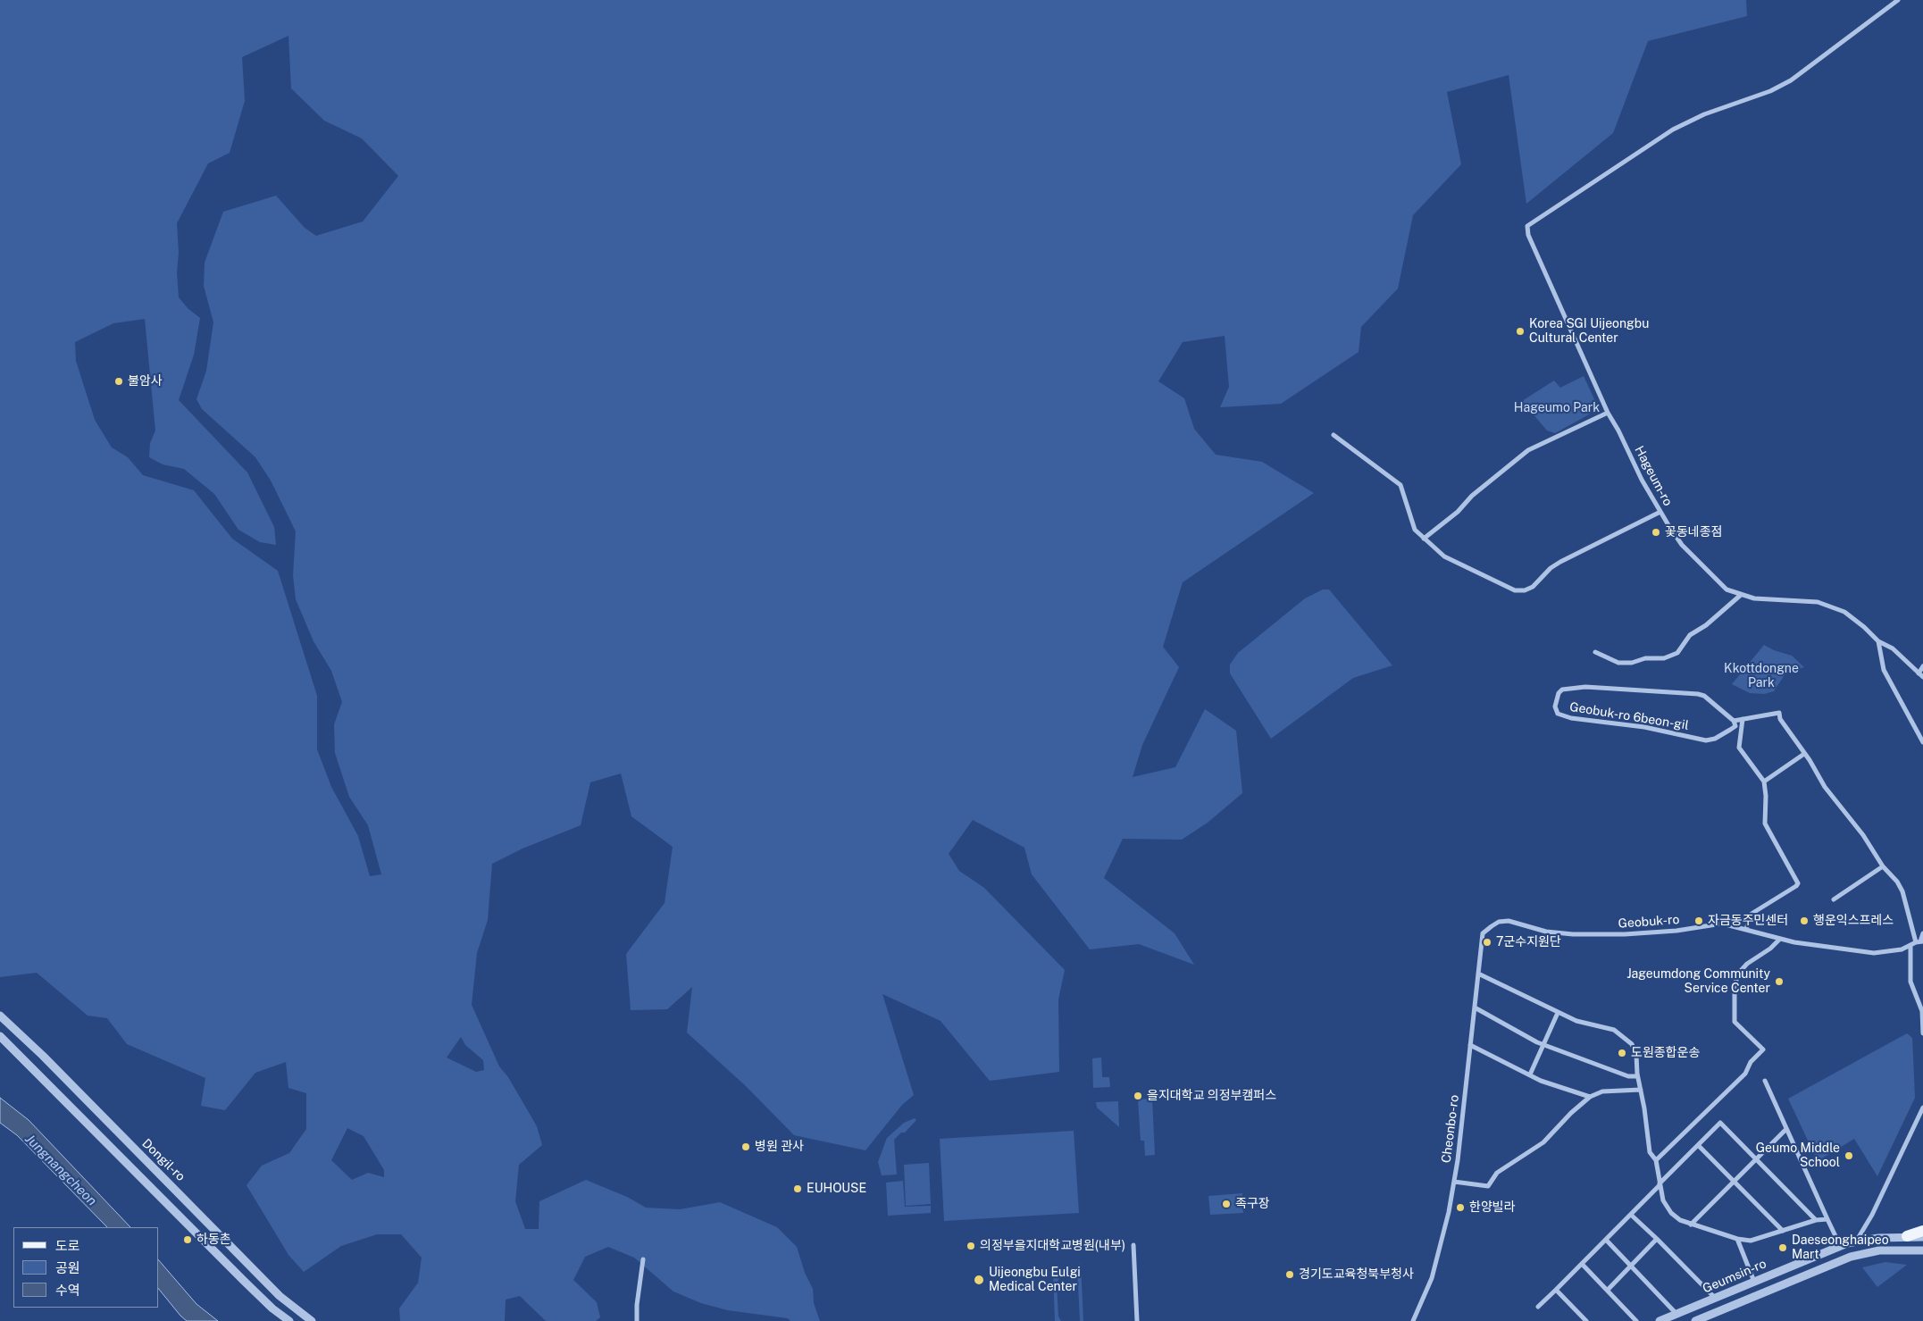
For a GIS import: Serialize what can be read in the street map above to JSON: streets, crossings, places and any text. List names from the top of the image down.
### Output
{
  "streets": {
    "street": [
      "Hageum-ro",
      "Geobuk-ro 6beon-gil",
      "Geobuk-ro",
      "Cheonbo-ro",
      "Dongil-ro",
      "Geumsin-ro"
    ]
  },
  "crossings": [
    ["Geobuk-ro", "Cheonbo-ro"]
  ],
  "water": ["Jungnangcheon"],
  "parks": ["Hageumo Park", "Kkottdongne Park"],
  "places": [
    "Korea SGI Uijeongbu Cultural Center",
    "불암사",
    "꽃동네종점",
    "자금동주민센터",
    "행운익스프레스",
    "7군수지원단",
    "Jageumdong Community Service Center",
    "도원종합운송",
    "을지대학교 의정부캠퍼스",
    "병원 관사",
    "Geumo Middle School",
    "EUHOUSE",
    "족구장",
    "한양빌라",
    "하동촌",
    "의정부을지대학교병원(내부)",
    "Daeseonghaipeo Mart",
    "경기도교육청북부청사",
    "Uijeongbu Eulgi Medical Center"
  ],
  "legend": ["도로", "공원", "수역"]
}
